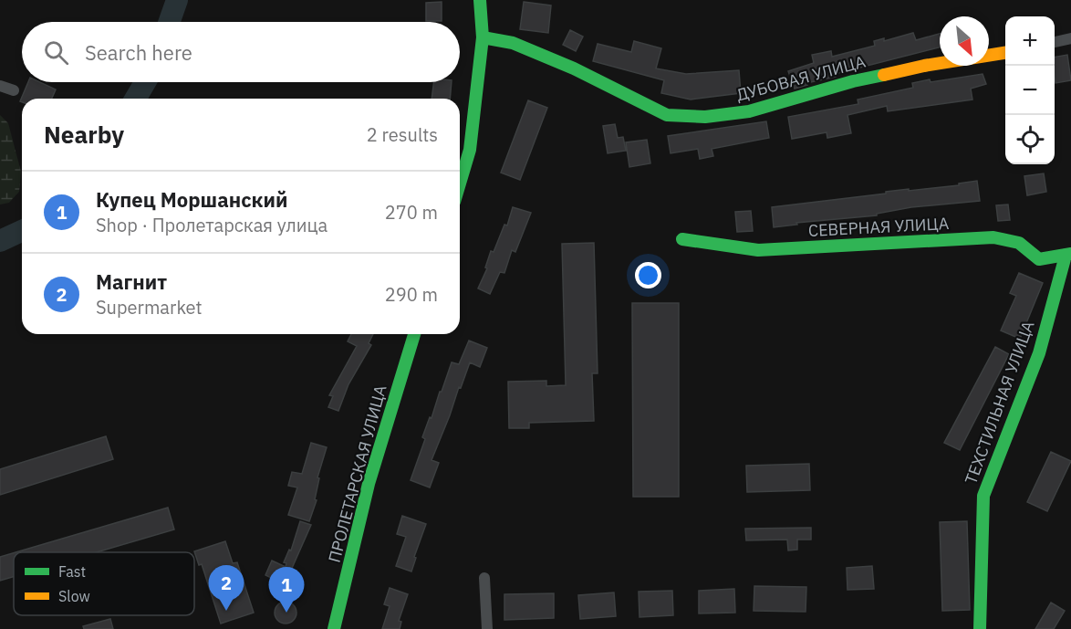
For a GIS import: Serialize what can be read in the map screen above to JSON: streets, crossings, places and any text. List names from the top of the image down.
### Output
{
  "streets": {
    "street": [
      "ДУБОВАЯ УЛИЦА",
      "СЕВЕРНАЯ УЛИЦА",
      "ТЕХСТИЛЬНАЯ УЛИЦА",
      "ПРОЛЕТАРСКАЯ УЛИЦА"
    ]
  },
  "crossings": [
    ["СЕВЕРНАЯ УЛИЦА", "ТЕХСТИЛЬНАЯ УЛИЦА"]
  ],
  "legend": ["Fast", "Slow"],
  "north": "bottom right",
  "page": {
    "map_buttons": ["+", "−"],
    "search": "Search here",
    "heading": ["Nearby", "2 results"],
    "list": [
      {
        "mark": "1",
        "name": "Купец Моршанский",
        "note": "Shop · Пролетарская улица",
        "value": "270 m"
      },
      {
        "mark": "2",
        "name": "Магнит",
        "note": "Supermarket",
        "value": "290 m"
      }
    ],
    "pins": ["2", "1"]
  }
}
